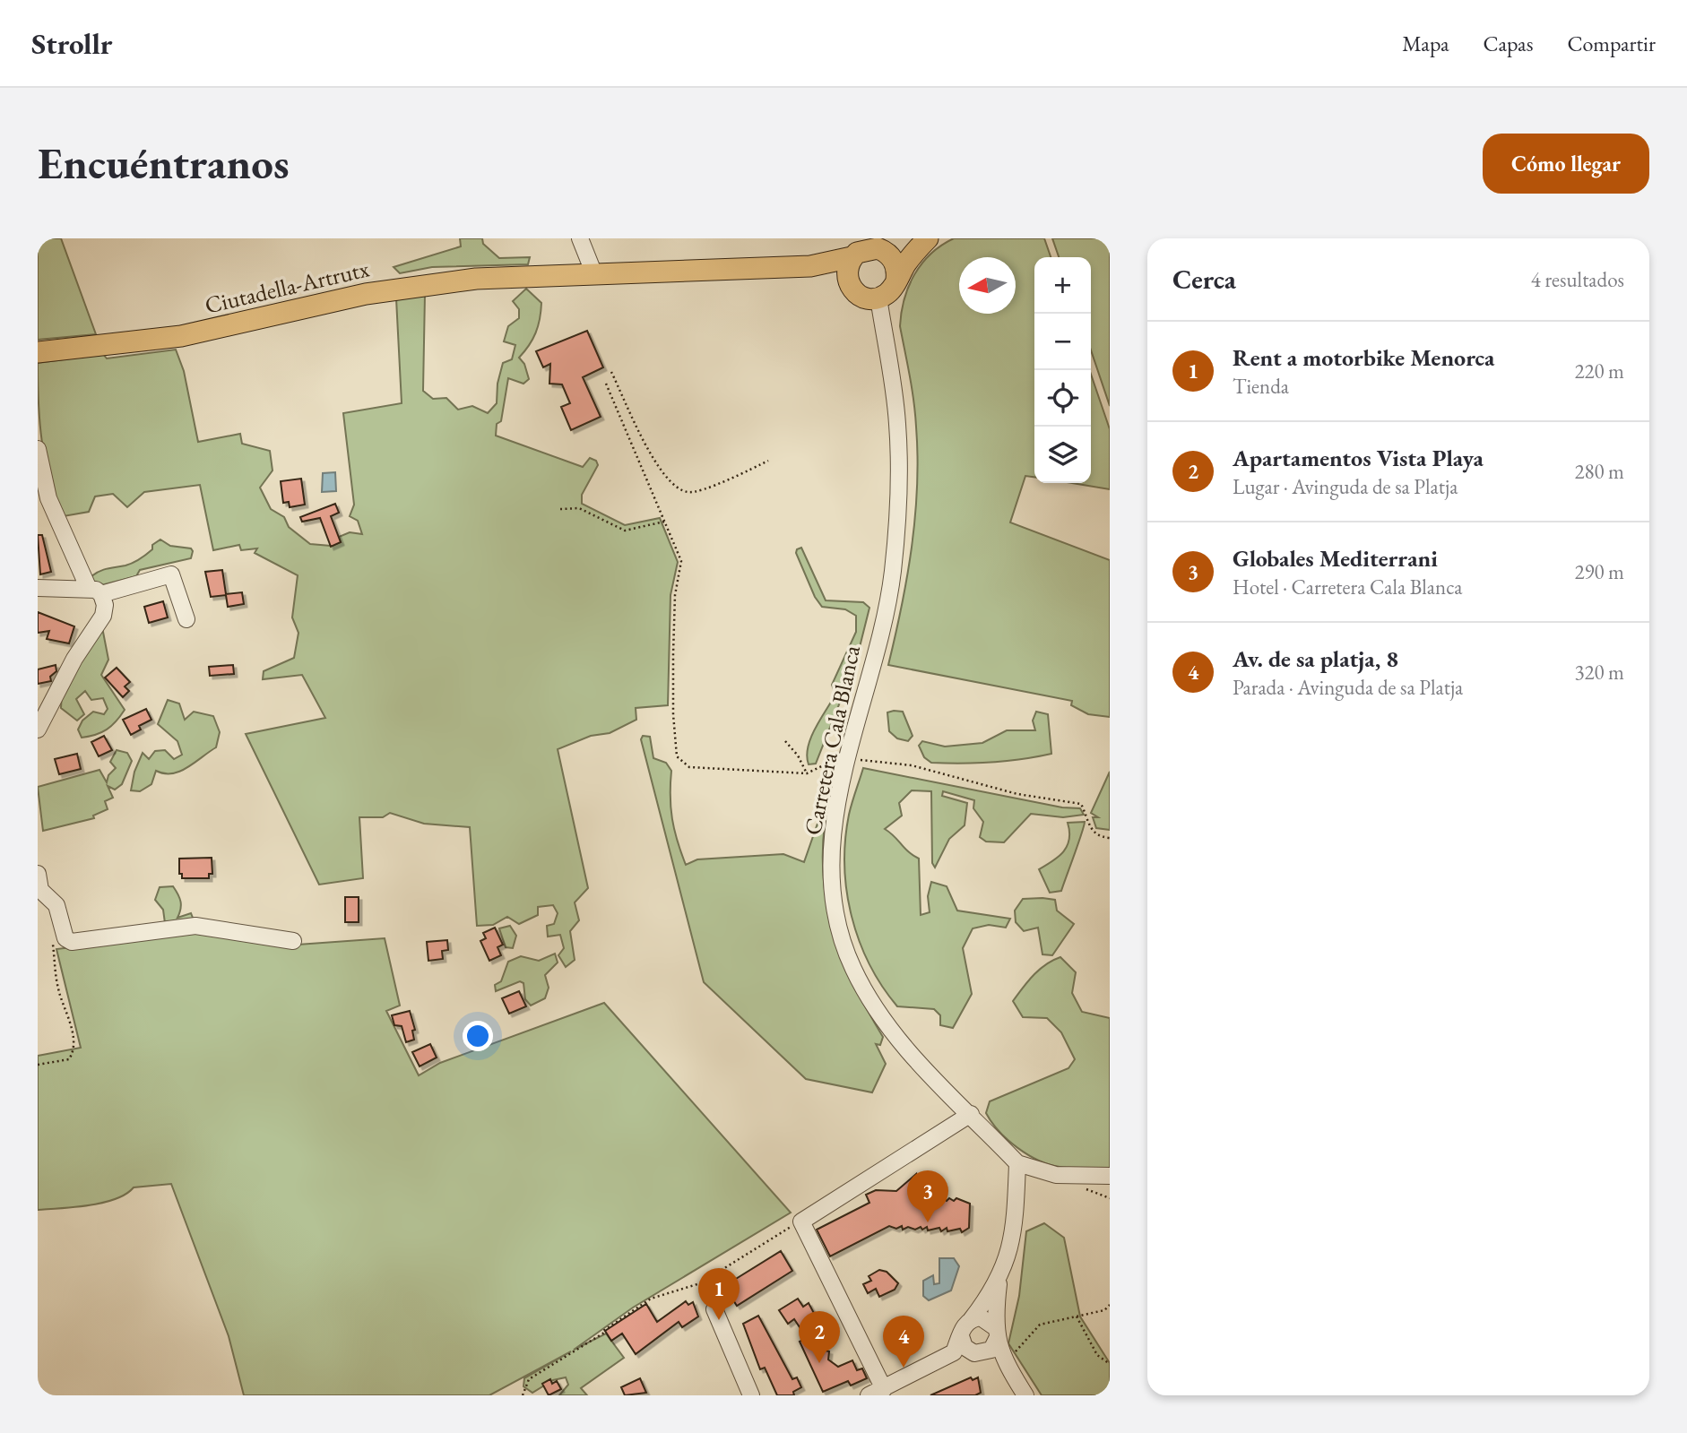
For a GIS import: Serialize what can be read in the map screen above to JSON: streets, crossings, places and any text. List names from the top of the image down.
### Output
{
  "streets": {
    "main road": ["Ciutadella-Artrutx"],
    "street": ["Carretera Cala Blanca"]
  },
  "north": "left",
  "page": {
    "header": "Strollr",
    "nav": ["Mapa", "Capas", "Compartir"],
    "buttons": "Cómo llegar",
    "title": "Encuéntranos",
    "heading": ["Cerca", "4 resultados"],
    "map_buttons": ["+", "−"],
    "list": [
      {
        "mark": "1",
        "name": "Rent a motorbike Menorca",
        "note": "Tienda",
        "value": "220 m"
      },
      {
        "mark": "2",
        "name": "Apartamentos Vista Playa",
        "note": "Lugar · Avinguda de sa Platja",
        "value": "280 m"
      },
      {
        "mark": "3",
        "name": "Globales Mediterrani",
        "note": "Hotel · Carretera Cala Blanca",
        "value": "290 m"
      },
      {
        "mark": "4",
        "name": "Av. de sa platja, 8",
        "note": "Parada · Avinguda de sa Platja",
        "value": "320 m"
      }
    ],
    "pins": [
      "3",
      "1",
      "2",
      "4"
    ]
  }
}
